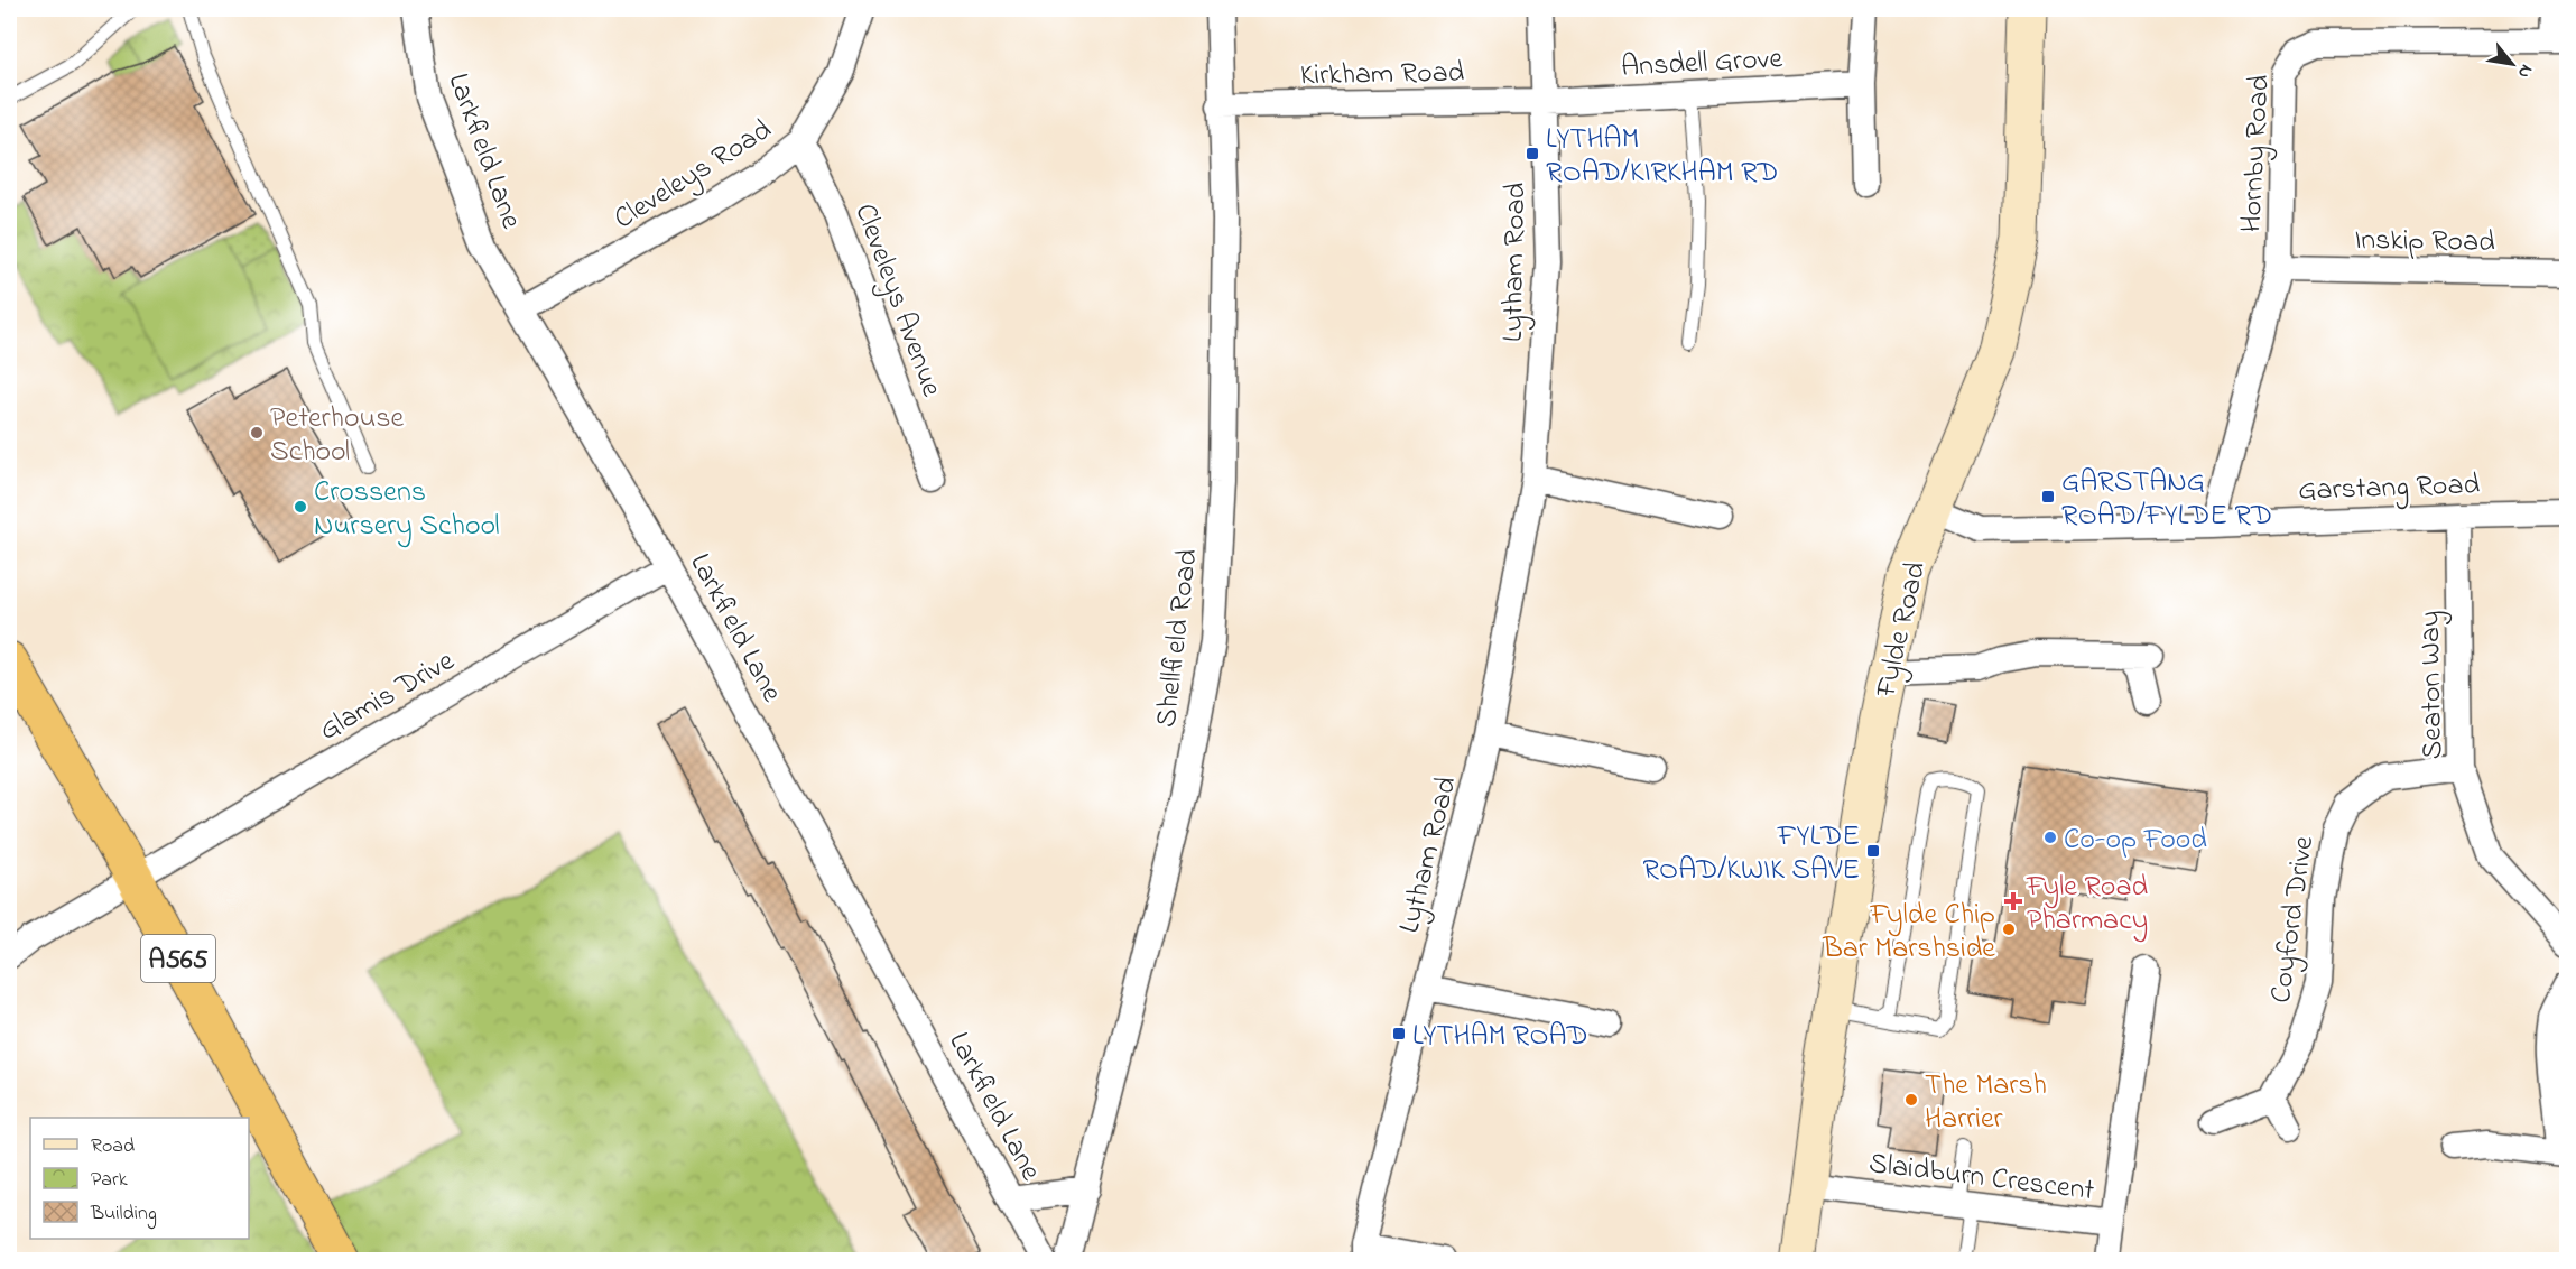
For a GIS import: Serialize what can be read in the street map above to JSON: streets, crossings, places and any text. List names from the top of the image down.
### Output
{
  "streets": {
    "highway": ["A565"],
    "street": [
      "Ansdell Grove",
      "Kirkham Road",
      "Larkfield Lane",
      "Hornby Road",
      "Cleveleys Road",
      "Inskip Road",
      "Lytham Road",
      "Cleveleys Avenue",
      "Garstang Road",
      "Fylde Road",
      "Shellfield Road",
      "Seaton Way",
      "Glamis Drive",
      "Coyford Drive",
      "Slaidburn Crescent"
    ]
  },
  "crossings": [
    ["Ansdell Grove", "Kirkham Road"],
    ["Ansdell Grove", "Lytham Road"],
    ["Kirkham Road", "Lytham Road"],
    ["Kirkham Road", "Shellfield Road"],
    ["Larkfield Lane", "Cleveleys Road"],
    ["Larkfield Lane", "Glamis Drive"],
    ["Hornby Road", "Inskip Road"],
    ["Hornby Road", "Garstang Road"],
    ["Cleveleys Road", "Cleveleys Avenue"],
    ["Garstang Road", "Fylde Road"],
    ["Garstang Road", "Seaton Way"],
    ["Fylde Road", "Slaidburn Crescent"],
    ["Seaton Way", "Coyford Drive"],
    ["Glamis Drive", "A565"]
  ],
  "places": {
    "transit": [
      "LYTHAM ROAD/KIRKHAM RD",
      "GARSTANG ROAD/FYLDE RD",
      "FYLDE ROAD/KWIK SAVE",
      "LYTHAM ROAD"
    ],
    "other": [
      "Peterhouse School",
      "Crossens Nursery School",
      "Co-op Food",
      "Fylde Chip Bar Marshside",
      "The Marsh Harrier"
    ],
    "health": ["Fyle Road Pharmacy"]
  },
  "legend": ["Road", "Park", "Building"],
  "north": "bottom right"
}
